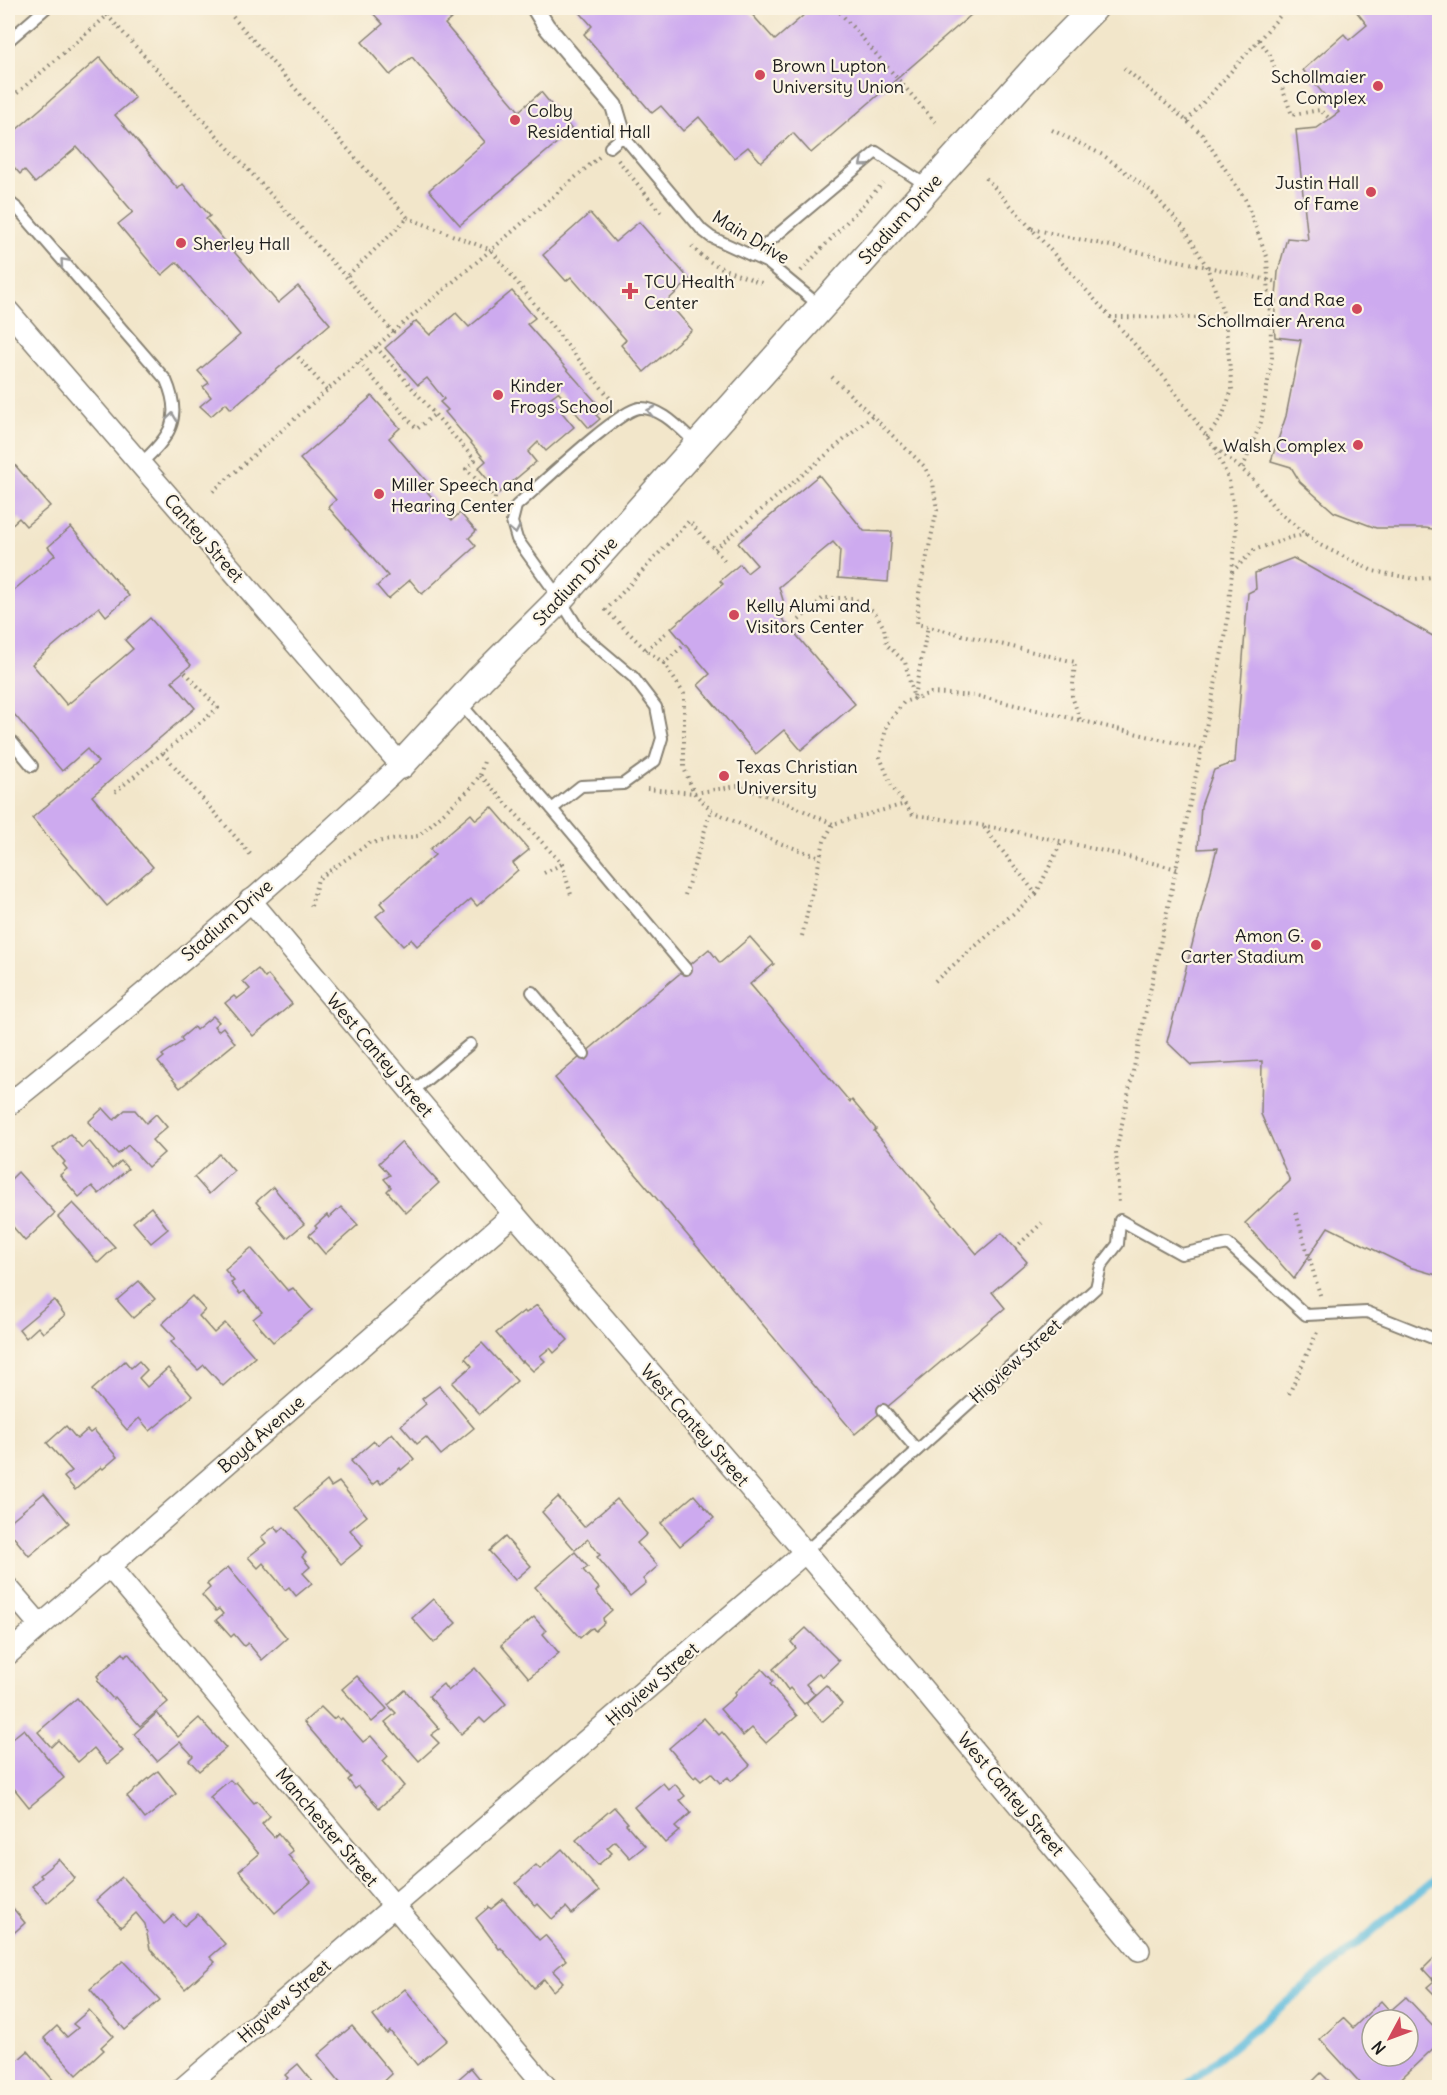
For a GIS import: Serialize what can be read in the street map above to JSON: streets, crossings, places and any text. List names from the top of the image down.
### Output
{
  "streets": {
    "street": [
      "Stadium Drive",
      "Cantey Street",
      "West Cantey Street",
      "Higview Street",
      "Boyd Avenue",
      "Manchester Street"
    ],
    "lane": ["Main Drive"]
  },
  "crossings": [
    ["Stadium Drive", "Main Drive"],
    ["Stadium Drive", "Cantey Street"],
    ["Stadium Drive", "West Cantey Street"],
    ["West Cantey Street", "Higview Street"],
    ["West Cantey Street", "Boyd Avenue"],
    ["Higview Street", "Manchester Street"],
    ["Boyd Avenue", "Manchester Street"]
  ],
  "places": {
    "other": [
      "Brown Lupton University Union",
      "Schollmaier Complex",
      "Colby Residential Hall",
      "Justin Hall of Fame",
      "Sherley Hall",
      "Ed and Rae Schollmaier Arena",
      "Kinder Frogs School",
      "Walsh Complex",
      "Miller Speech and Hearing Center",
      "Kelly Alumi and Visitors Center",
      "Texas Christian University",
      "Amon G. Carter Stadium"
    ],
    "health": ["TCU Health Center"]
  },
  "north": "bottom left"
}
